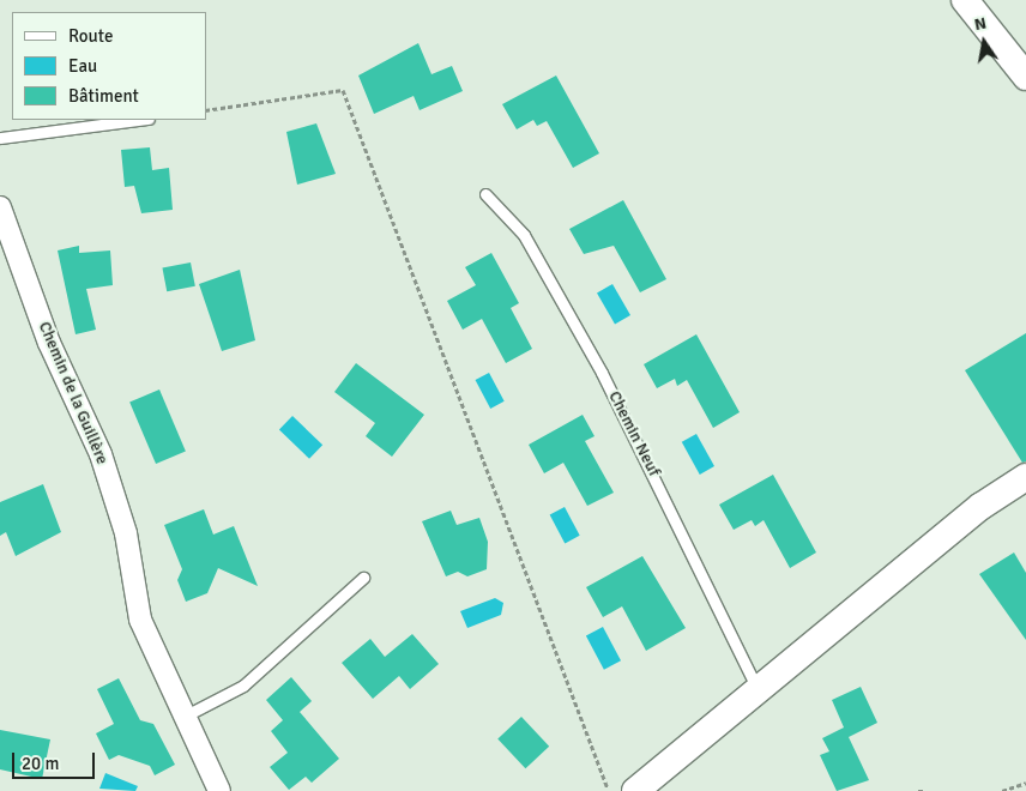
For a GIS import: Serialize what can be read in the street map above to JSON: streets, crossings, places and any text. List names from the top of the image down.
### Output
{
  "streets": {
    "street": ["Chemin de la Guillère"],
    "lane": ["Chemin Neuf"]
  },
  "legend": ["Route", "Eau", "Bâtiment"],
  "scale_bar": "20 m",
  "north": "top"
}
